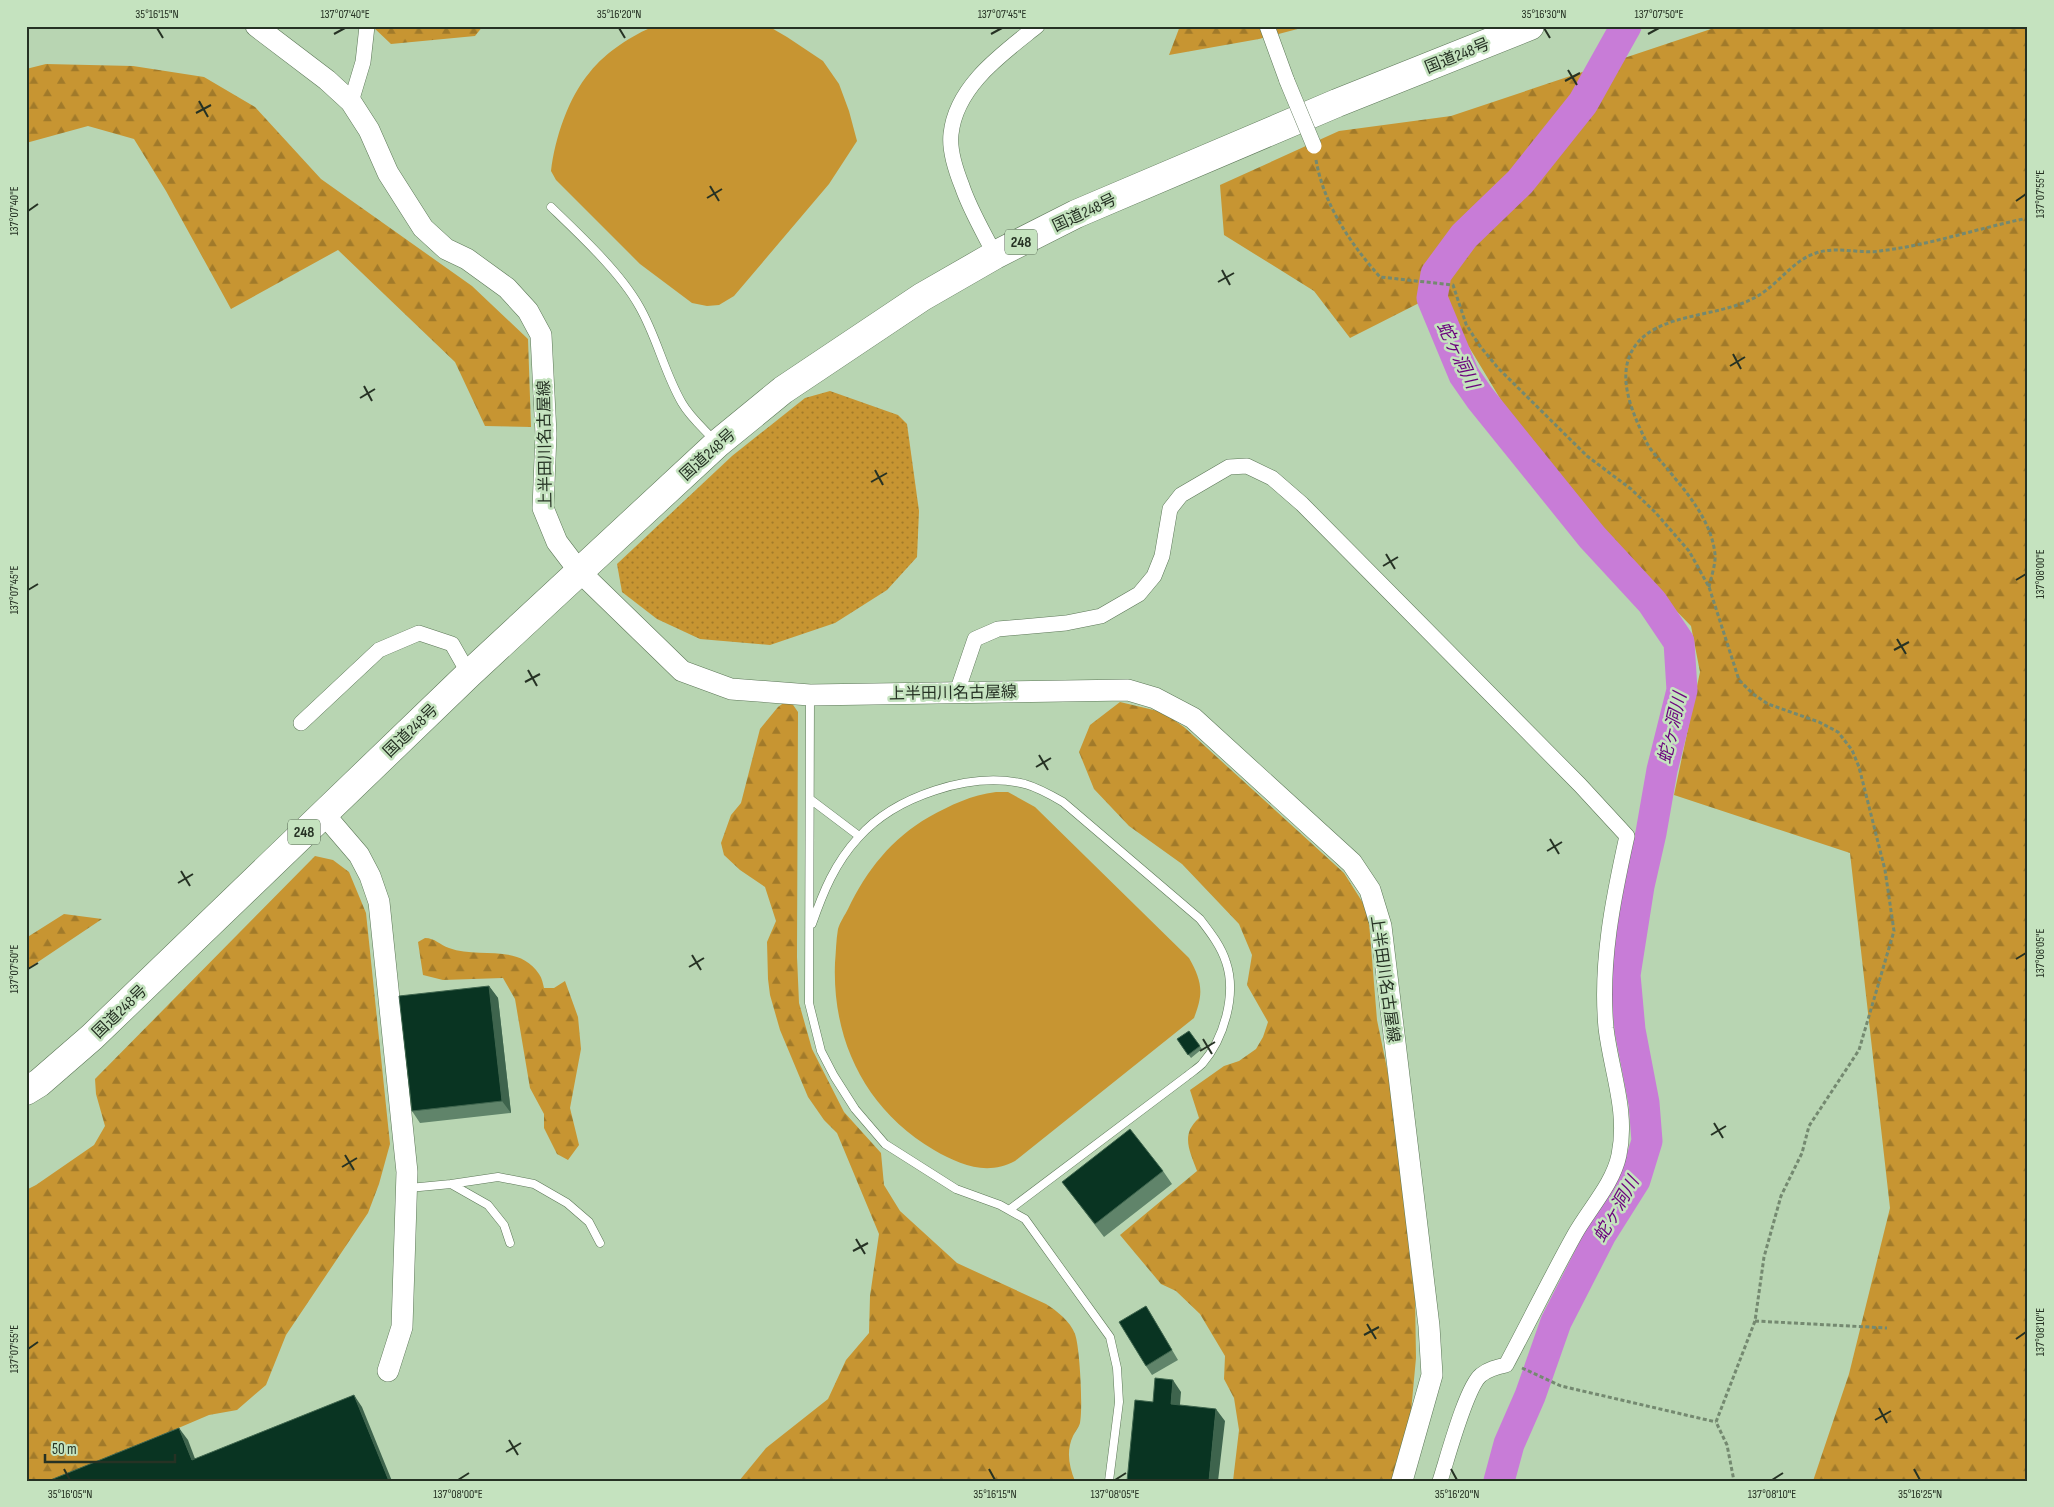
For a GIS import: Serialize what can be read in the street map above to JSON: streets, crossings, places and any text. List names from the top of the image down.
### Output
{
  "streets": {
    "highway": ["国道248号", "248"],
    "main road": ["上半田川名古屋線"]
  },
  "crossings": [
    ["国道248号", "上半田川名古屋線"]
  ],
  "water": ["蛇ヶ洞川"],
  "scale_bar": "50 m",
  "coordinates": [
    "35°16'15\"N",
    "137°07'40\"E",
    "35°16'20\"N",
    "137°07'45\"E",
    "35°16'30\"N",
    "137°07'50\"E",
    "137°07'55\"E",
    "137°08'00\"E",
    "137°08'05\"E",
    "137°08'10\"E",
    "35°16'05\"N",
    "35°16'25\"N"
  ]
}
